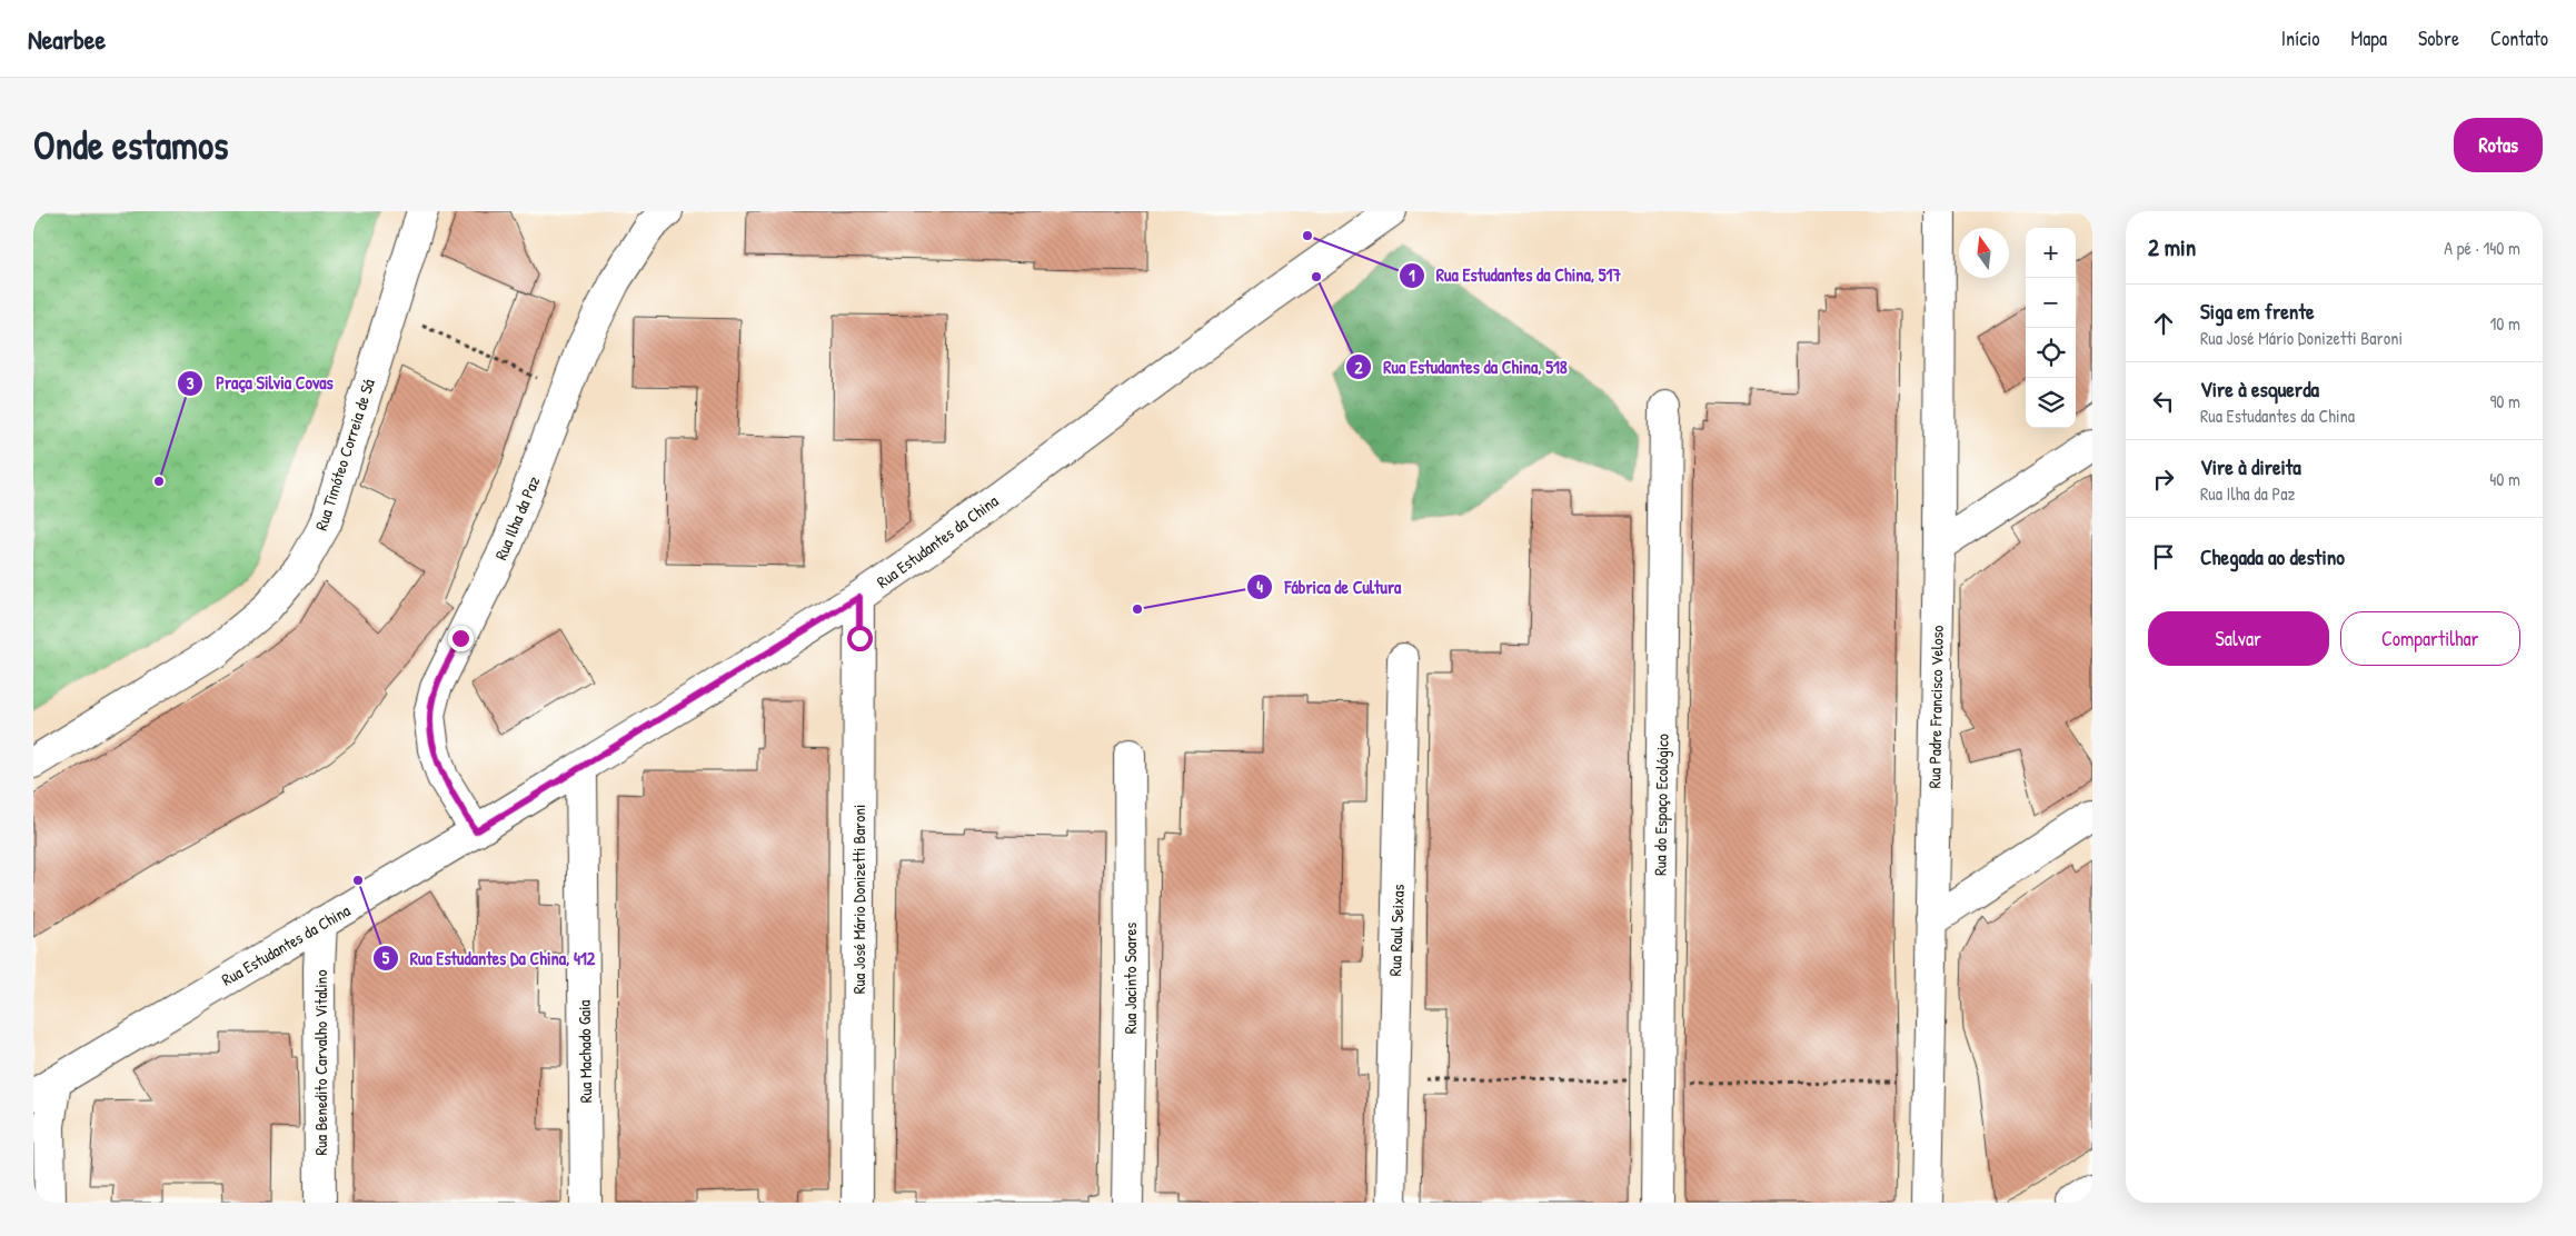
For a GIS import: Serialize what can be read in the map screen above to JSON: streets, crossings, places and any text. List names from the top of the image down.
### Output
{
  "streets": {
    "street": [
      "Rua Timóteo Correia de Sá",
      "Rua Ilha da Paz",
      "Rua Estudantes da China",
      "Rua Padre Francisco Veloso",
      "Rua do Espaço Ecológico",
      "Rua José Mário Donizetti Baroni",
      "Rua Raul Seixas",
      "Rua Jacinto Soares",
      "Rua Machado Gaia",
      "Rua Benedito Carvalho Vitalino"
    ]
  },
  "crossings": [
    ["Rua Ilha da Paz", "Rua Estudantes da China"],
    ["Rua Estudantes da China", "Rua José Mário Donizetti Baroni"],
    ["Rua Estudantes da China", "Rua Machado Gaia"],
    ["Rua Estudantes da China", "Rua Benedito Carvalho Vitalino"]
  ],
  "places": [
    "Rua Estudantes da China, 517",
    "Rua Estudantes da China, 518",
    "Praça Silvia Covas",
    "Fábrica de Cultura",
    "Rua Estudantes Da China, 412"
  ],
  "north": "top",
  "page": {
    "header": "Nearbee",
    "nav": [
      "Início",
      "Mapa",
      "Sobre",
      "Contato"
    ],
    "buttons": [
      "Rotas",
      ["Salvar", "Compartilhar"]
    ],
    "title": "Onde estamos",
    "heading": ["2 min", "A pé · 140 m"],
    "map_buttons": ["+", "−"],
    "list": [
      ["Siga em frente", "Rua José Mário Donizetti Baroni", "10 m"],
      ["Vire à esquerda", "Rua Estudantes da China", "90 m"],
      ["Vire à direita", "Rua Ilha da Paz", "40 m"],
      "Chegada ao destino"
    ]
  }
}
